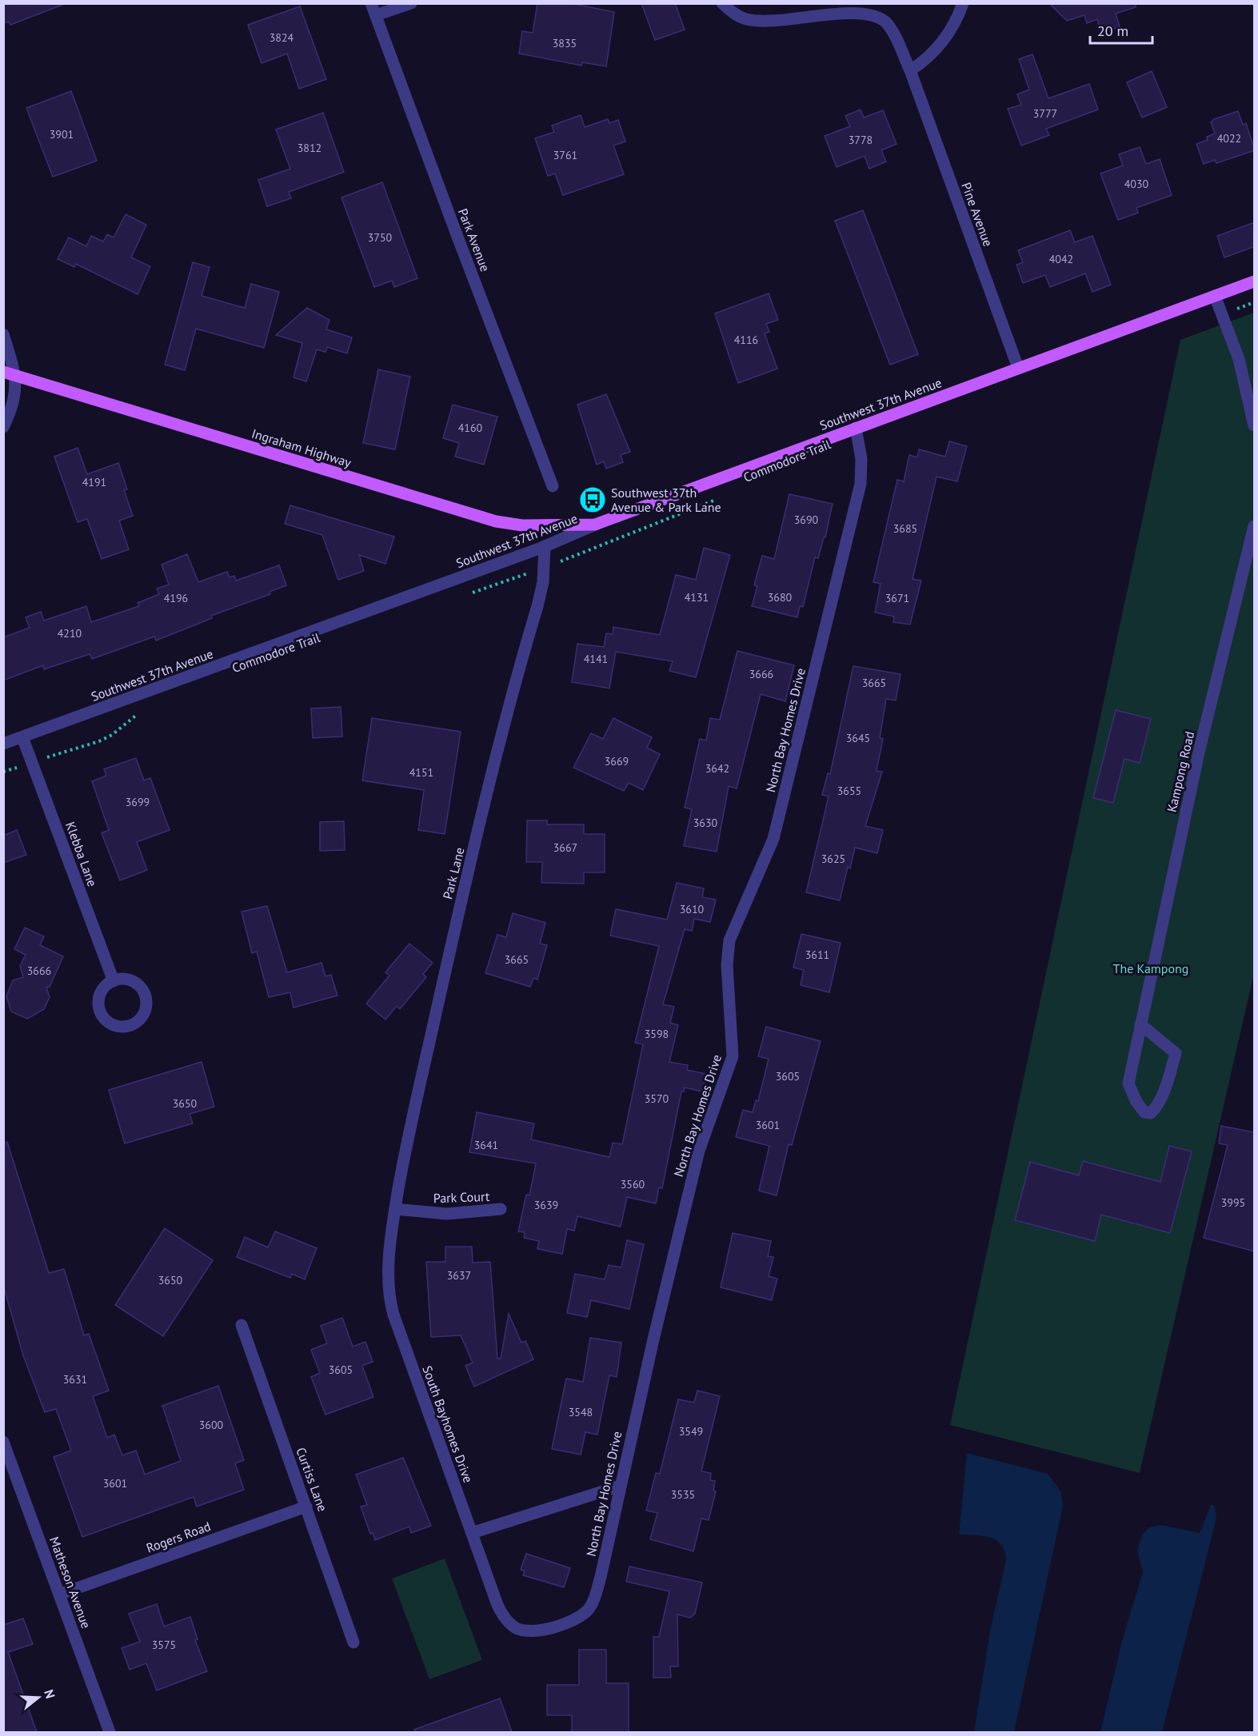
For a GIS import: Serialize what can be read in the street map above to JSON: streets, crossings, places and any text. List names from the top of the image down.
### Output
{
  "streets": {
    "main road": ["Southwest 37th Avenue", "Ingraham Highway"],
    "street": [
      "Pine Avenue",
      "Park Avenue",
      "North Bay Homes Drive",
      "Kampong Road",
      "Klebba Lane",
      "Park Lane",
      "Park Court",
      "South Bayhomes Drive",
      "Curtiss Lane",
      "Rogers Road",
      "Matheson Avenue"
    ]
  },
  "crossings": [
    ["Pine Avenue", "Southwest 37th Avenue"],
    ["Southwest 37th Avenue", "Ingraham Highway"],
    ["Southwest 37th Avenue", "North Bay Homes Drive"],
    ["Southwest 37th Avenue", "Klebba Lane"],
    ["Southwest 37th Avenue", "Park Lane"],
    ["North Bay Homes Drive", "South Bayhomes Drive"],
    ["Park Lane", "Park Court"],
    ["Park Lane", "South Bayhomes Drive"],
    ["Park Court", "South Bayhomes Drive"],
    ["Curtiss Lane", "Rogers Road"],
    ["Rogers Road", "Matheson Avenue"]
  ],
  "parks": ["The Kampong"],
  "places": {
    "bus stop": ["Southwest 37th Avenue & Park Lane"]
  },
  "house_numbers": [
    "3824",
    "3835",
    "3777",
    "3901",
    "4022",
    "3778",
    "3812",
    "3761",
    "4030",
    "3750",
    "4042",
    "4116",
    "4160",
    "4191",
    "3690",
    "3685",
    "4131",
    "3680",
    "4196",
    "3671",
    "4210",
    "4141",
    "3666",
    "3665",
    "3645",
    "3669",
    "3642",
    "4151",
    "3655",
    "3699",
    "3630",
    "3667",
    "3625",
    "3610",
    "3611",
    "3665",
    "3666",
    "3598",
    "3605",
    "3570",
    "3650",
    "3601",
    "3641",
    "3560",
    "3995",
    "3639",
    "3637",
    "3650",
    "3605",
    "3631",
    "3548",
    "3600",
    "3549",
    "3601",
    "3535",
    "3575"
  ],
  "scale_bar": "20 m",
  "north": "right"
}
